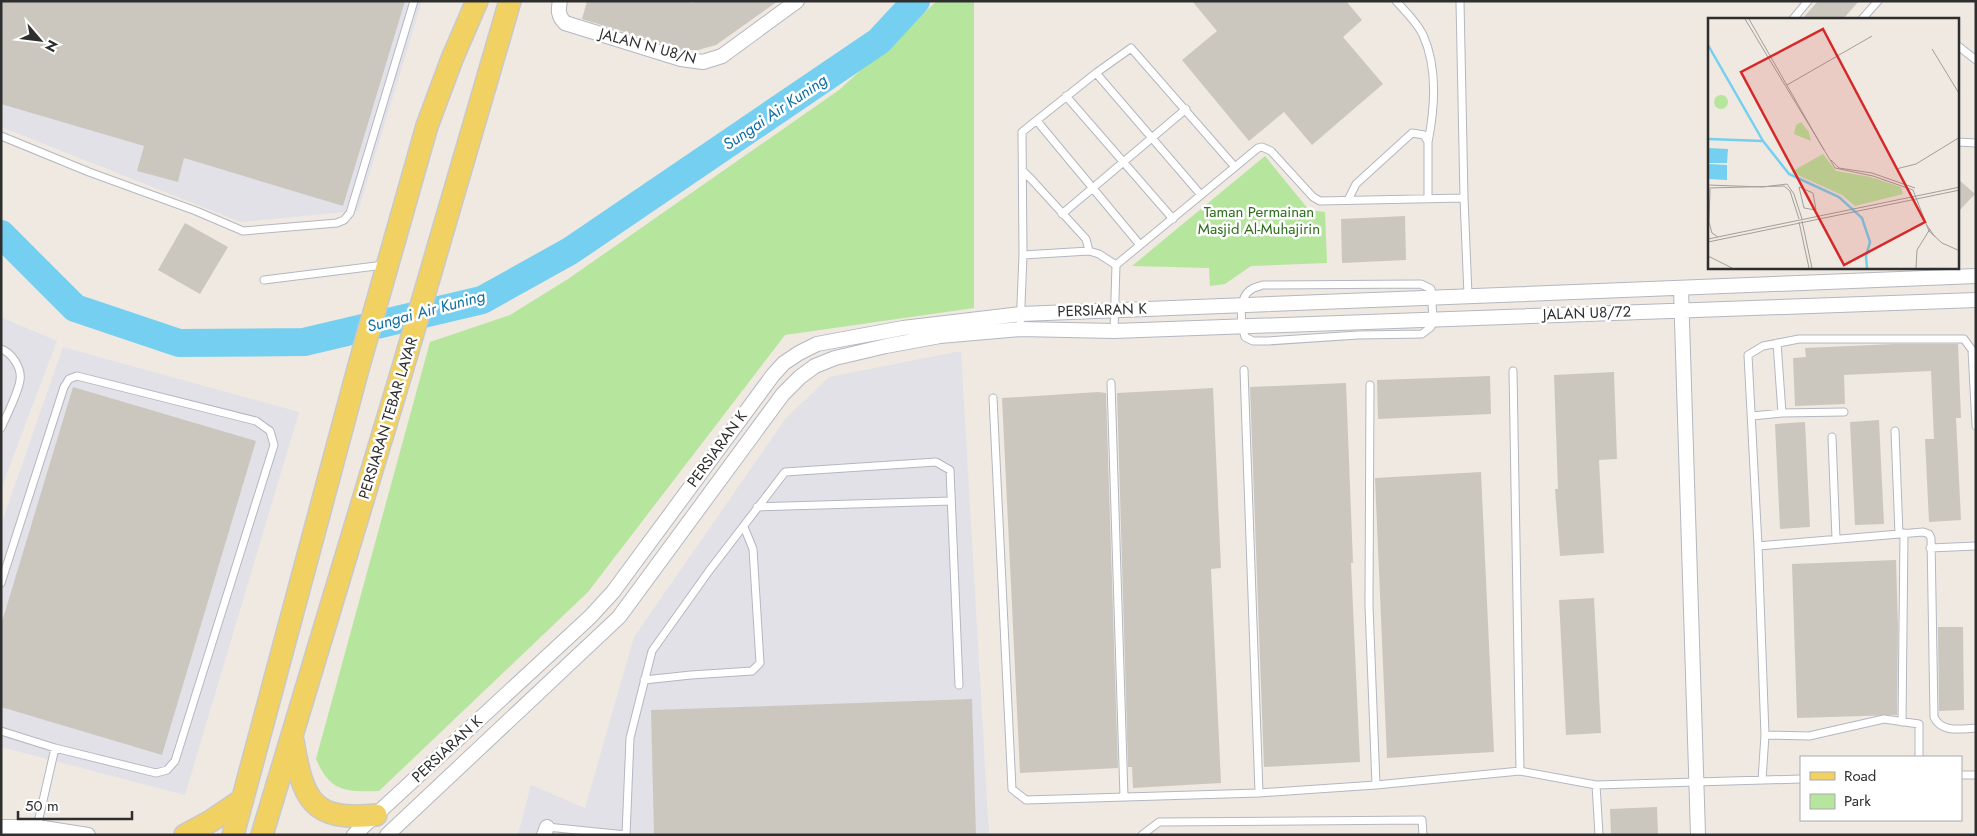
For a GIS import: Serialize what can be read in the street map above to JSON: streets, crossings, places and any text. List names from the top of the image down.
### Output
{
  "streets": {
    "main road": ["PERSIARAN TEBAR LAYAR"],
    "street": ["JALAN N U8/N", "PERSIARAN K", "JALAN U8/72"]
  },
  "crossings": [
    ["PERSIARAN K", "JALAN U8/72"]
  ],
  "water": ["Sungai Air Kuning"],
  "parks": ["Taman Permainan Masjid Al-Muhajirin"],
  "legend": ["Road", "Park"],
  "scale_bar": "50 m",
  "north": "bottom right"
}
